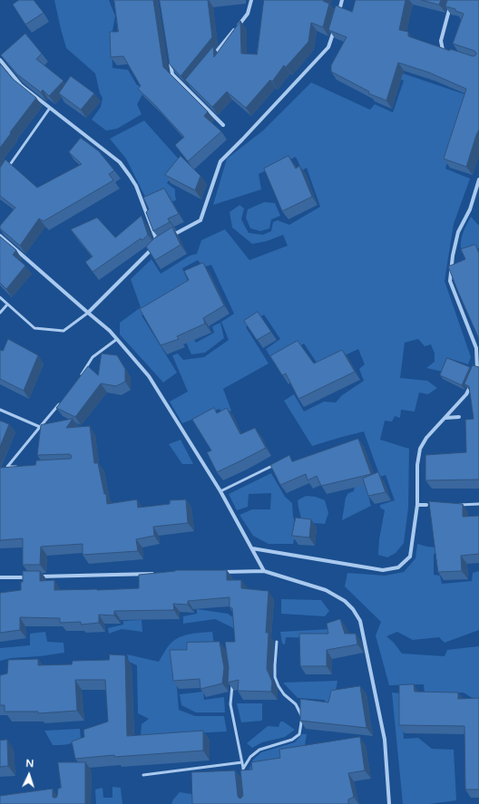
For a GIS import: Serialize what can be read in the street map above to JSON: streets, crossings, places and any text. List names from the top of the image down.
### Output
{
  "north": "top"
}
